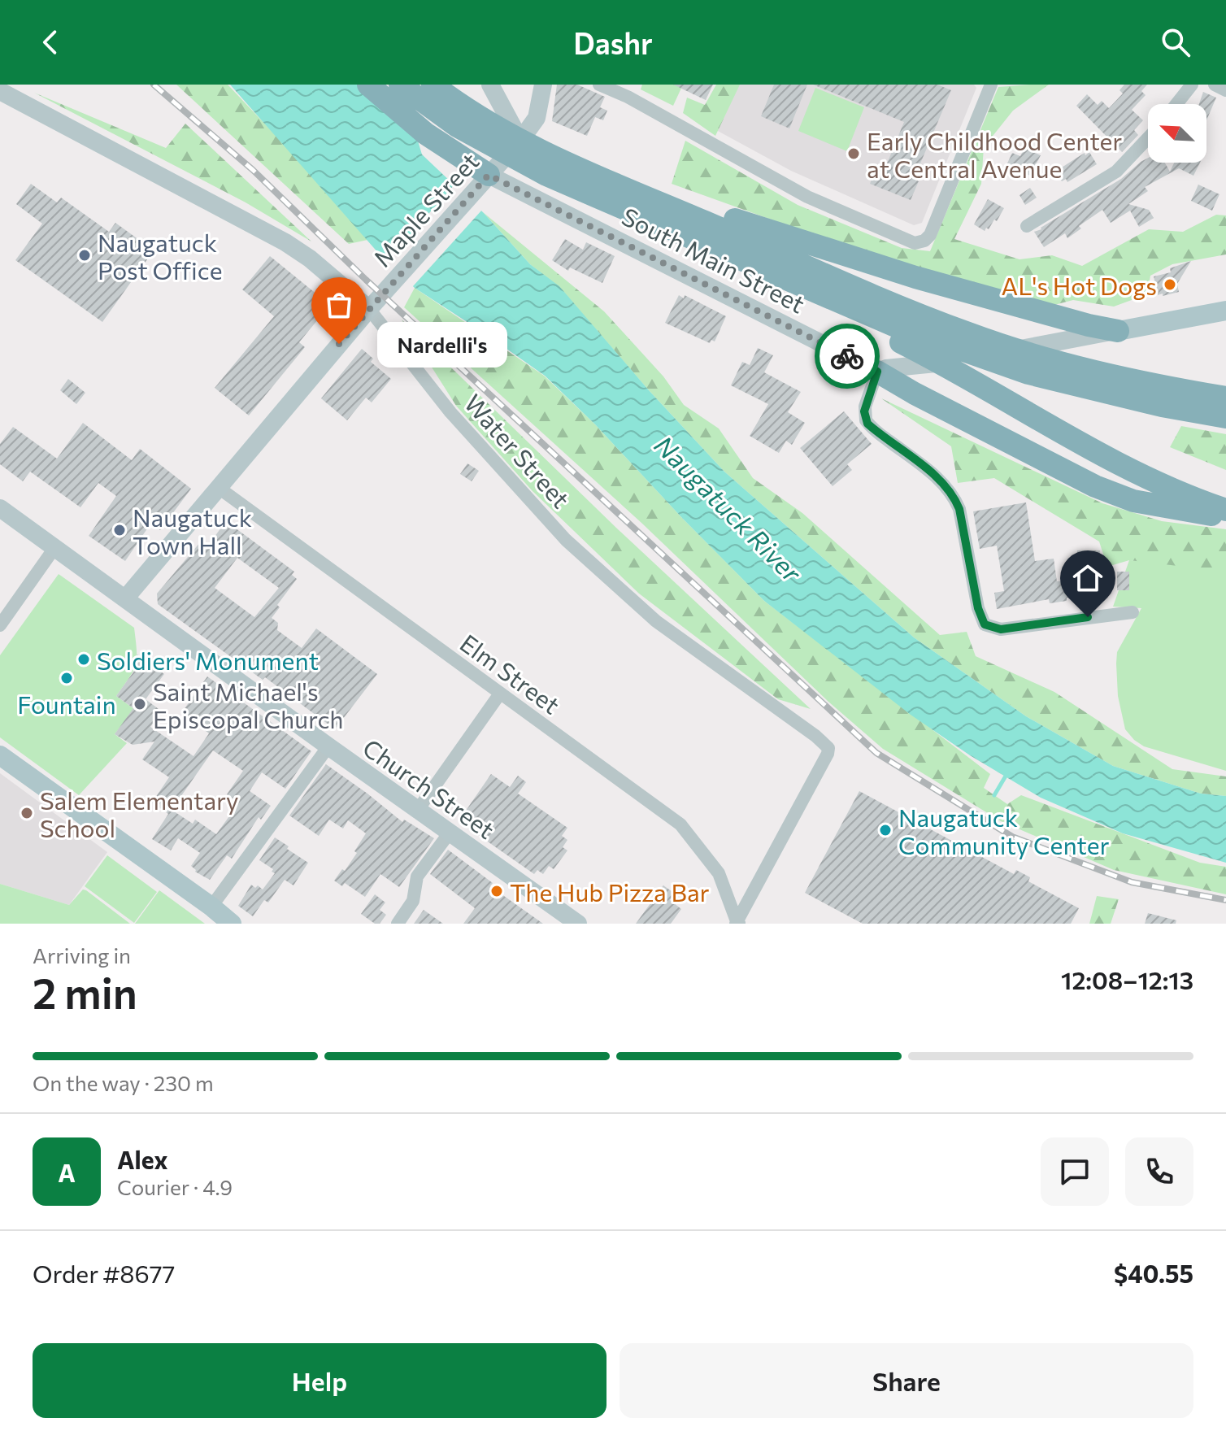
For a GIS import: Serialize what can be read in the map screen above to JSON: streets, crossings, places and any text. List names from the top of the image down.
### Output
{
  "streets": {
    "street": [
      "Maple Street",
      "South Main Street",
      "Water Street",
      "Elm Street",
      "Church Street"
    ]
  },
  "crossings": [
    ["Maple Street", "South Main Street"],
    ["Maple Street", "Water Street"],
    ["Maple Street", "Elm Street"],
    ["Maple Street", "Church Street"],
    ["Water Street", "Elm Street"]
  ],
  "water": ["Naugatuck River"],
  "places": [
    "Early Childhood Center at Central Avenue",
    "Naugatuck Post Office",
    "AL's Hot Dogs",
    "Nardelli's",
    "Naugatuck Town Hall",
    "Soldiers' Monument",
    "Fountain",
    "Saint Michael's Episcopal Church",
    "Salem Elementary School",
    "Naugatuck Community Center",
    "The Hub Pizza Bar"
  ],
  "north": "top left",
  "page": {
    "header": "Dashr",
    "bubble": "Nardelli's",
    "heading": ["2 min", "Arriving in", "12:08–12:13"],
    "panel": [
      "Alex",
      "Courier · 4.9",
      "Order #8677",
      "$40.55"
    ],
    "bar": "On the way · 230 m",
    "round": "A",
    "buttons": ["Help", "Share"]
  }
}
